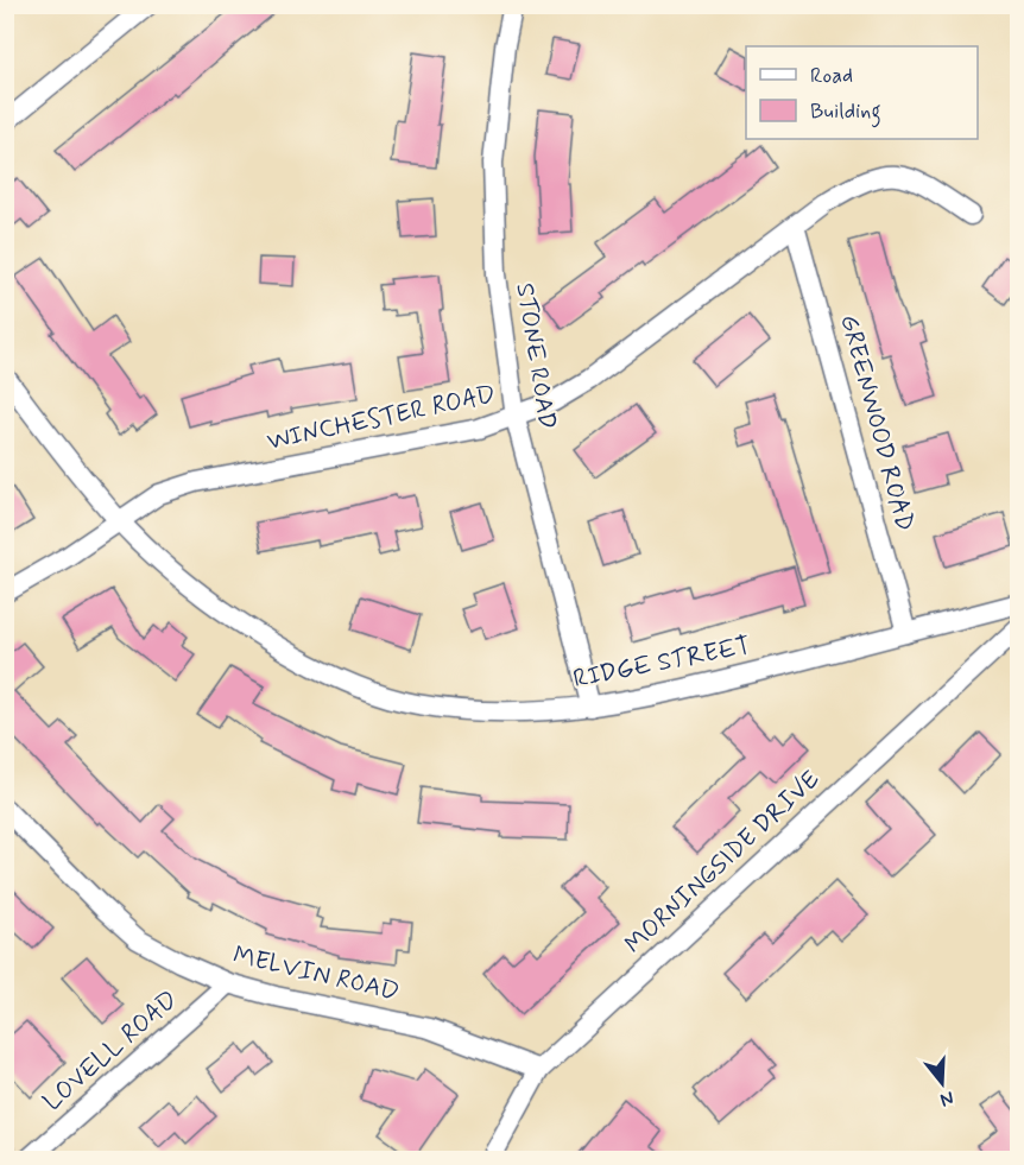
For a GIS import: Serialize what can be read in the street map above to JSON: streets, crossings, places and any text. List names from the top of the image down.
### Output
{
  "streets": {
    "street": [
      "STONE ROAD",
      "WINCHESTER ROAD",
      "GREENWOOD ROAD",
      "RIDGE STREET",
      "MORNINGSIDE DRIVE",
      "MELVIN ROAD",
      "LOVELL ROAD"
    ]
  },
  "crossings": [
    ["STONE ROAD", "WINCHESTER ROAD"],
    ["STONE ROAD", "RIDGE STREET"],
    ["WINCHESTER ROAD", "GREENWOOD ROAD"],
    ["WINCHESTER ROAD", "RIDGE STREET"],
    ["GREENWOOD ROAD", "RIDGE STREET"],
    ["MORNINGSIDE DRIVE", "MELVIN ROAD"],
    ["MELVIN ROAD", "LOVELL ROAD"]
  ],
  "legend": ["Road", "Building"],
  "north": "bottom"
}
